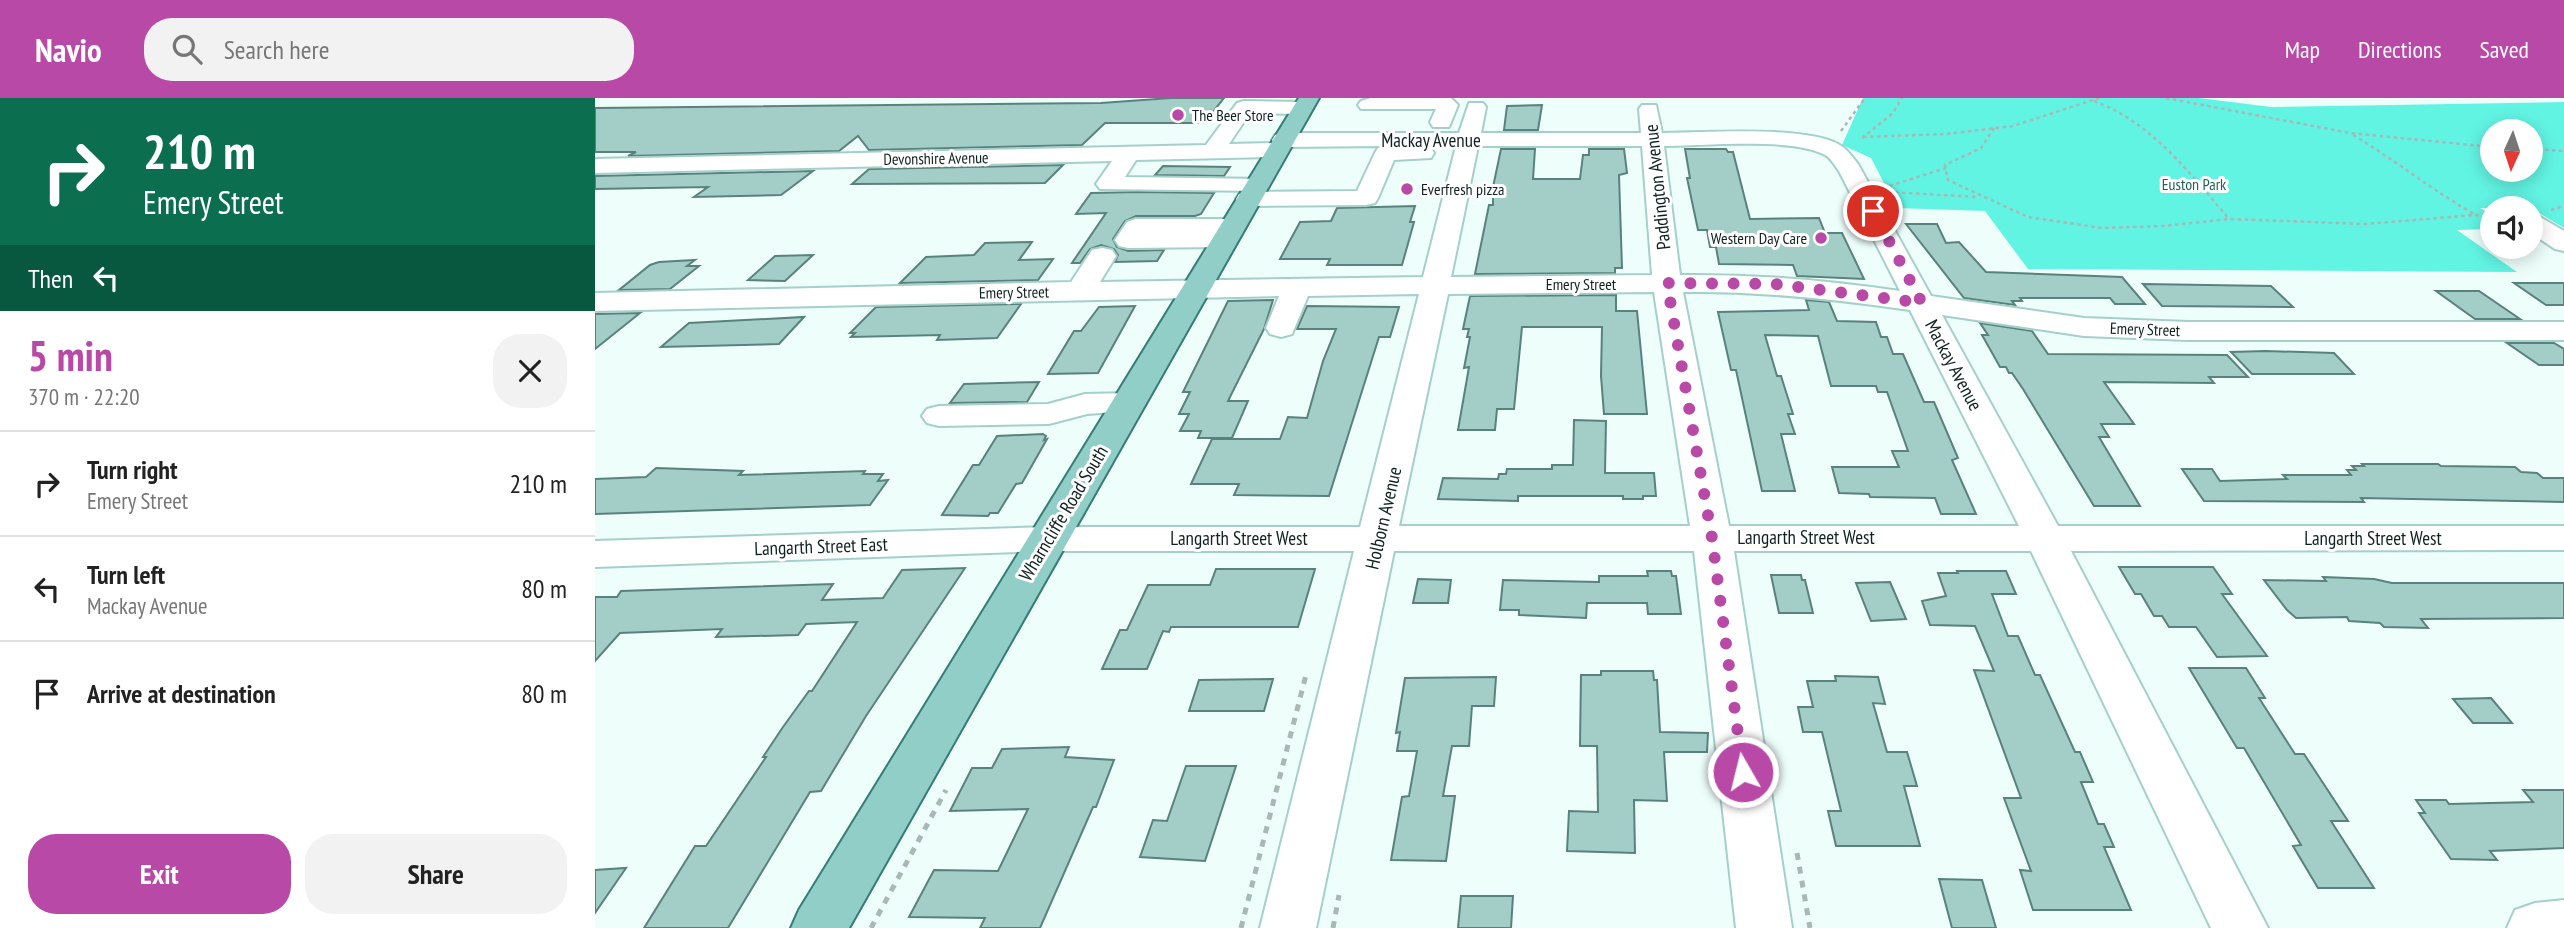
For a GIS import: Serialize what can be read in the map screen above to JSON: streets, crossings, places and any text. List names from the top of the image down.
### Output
{
  "streets": {
    "main road": ["Wharncliffe Road South"],
    "street": [
      "Mackay Avenue",
      "Devonshire Avenue",
      "Paddington Avenue",
      "Emery Street",
      "Holborn Avenue",
      "Langarth Street West",
      "Langarth Street East"
    ]
  },
  "crossings": [
    ["Mackay Avenue", "Devonshire Avenue"],
    ["Mackay Avenue", "Paddington Avenue"],
    ["Mackay Avenue", "Emery Street"],
    ["Mackay Avenue", "Wharncliffe Road South"],
    ["Mackay Avenue", "Holborn Avenue"],
    ["Mackay Avenue", "Langarth Street West"],
    ["Devonshire Avenue", "Wharncliffe Road South"],
    ["Paddington Avenue", "Emery Street"],
    ["Paddington Avenue", "Langarth Street West"],
    ["Emery Street", "Wharncliffe Road South"],
    ["Emery Street", "Holborn Avenue"],
    ["Wharncliffe Road South", "Langarth Street West"],
    ["Wharncliffe Road South", "Langarth Street East"],
    ["Holborn Avenue", "Langarth Street West"],
    ["Langarth Street West", "Langarth Street East"]
  ],
  "parks": ["Euston Park"],
  "places": ["The Beer Store", "Everfresh pizza", "Western Day Care"],
  "north": "bottom",
  "page": {
    "header": "Navio",
    "search": "Search here",
    "nav": ["Map", "Directions", "Saved"],
    "turn": ["210 m", "Emery Street"],
    "then": "Then",
    "heading": ["5 min", "370 m · 22:20"],
    "list": [
      {
        "name": "Turn right",
        "note": "Emery Street",
        "value": "210 m"
      },
      {
        "name": "Turn left",
        "note": "Mackay Avenue",
        "value": "80 m"
      },
      {
        "name": "Arrive at destination",
        "value": "80 m"
      }
    ],
    "buttons": ["Exit", "Share"]
  }
}
